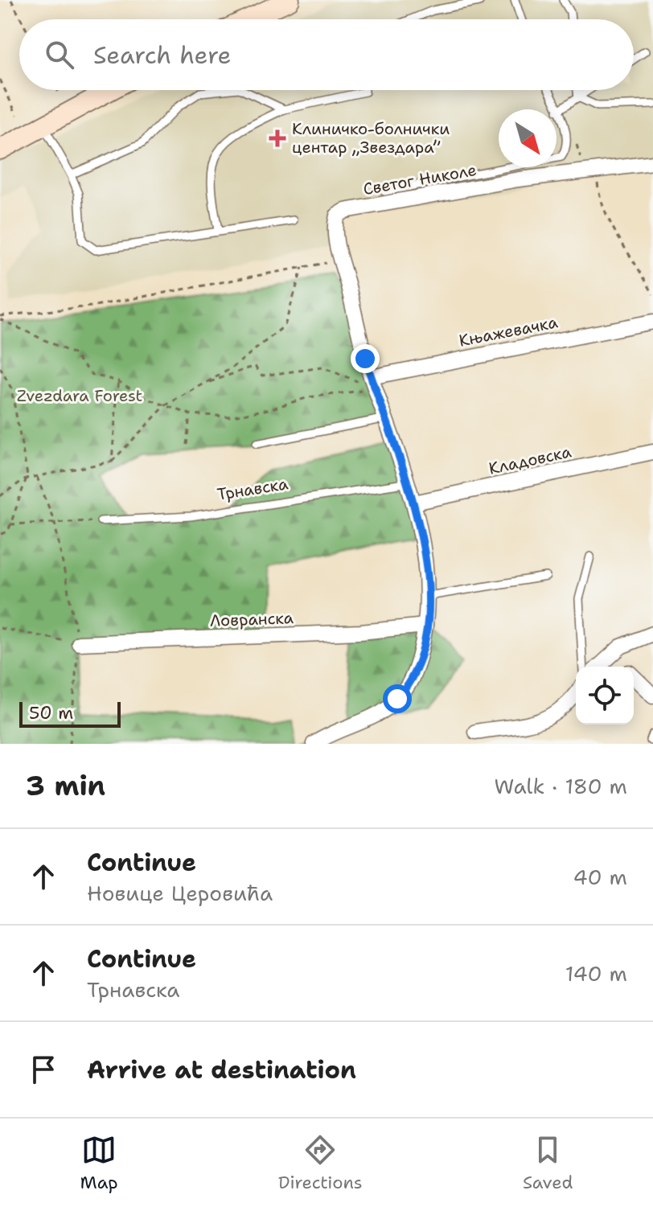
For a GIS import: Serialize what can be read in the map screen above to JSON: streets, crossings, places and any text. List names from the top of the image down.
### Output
{
  "streets": {
    "street": [
      "Светог Николе",
      "Књажевачка",
      "Кладовска",
      "Ловранска"
    ],
    "lane": ["Трнавска"]
  },
  "parks": ["Zvezdara Forest"],
  "places": {
    "health": ["Клиничко-болнички центар „Звездара”"]
  },
  "scale_bar": "50 m",
  "north": "bottom right",
  "page": {
    "search": "Search here",
    "scale": "50 m",
    "heading": ["3 min", "Walk · 180 m"],
    "list": [
      ["Continue", "Новице Церовића", "40 m"],
      ["Continue", "Трнавска", "140 m"],
      "Arrive at destination"
    ],
    "nav": ["Map", "Directions", "Saved"]
  }
}
